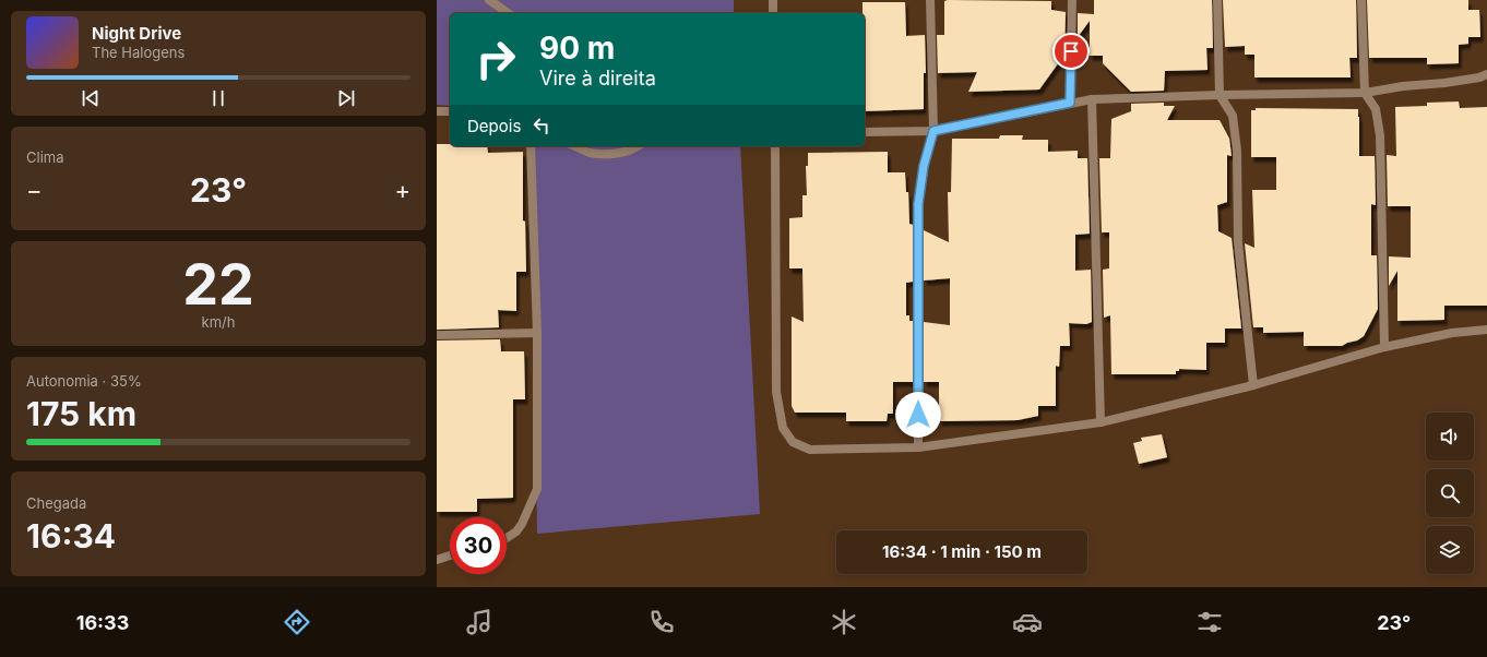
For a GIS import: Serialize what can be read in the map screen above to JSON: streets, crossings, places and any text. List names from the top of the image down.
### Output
{
  "page": {
    "turn": ["90 m", "Vire à direita"],
    "song": ["Night Drive", "The Halogens"],
    "then": "Depois",
    "tile": [
      "Clima",
      ["22", "km/h"],
      ["Autonomia · 35%", "175 km"],
      ["Chegada", "16:34"]
    ],
    "heat": ["−", "23°", "+"],
    "limit": "30",
    "trip": "16:34 · 1 min · 150 m",
    "tabs": ["16:33", "23°"]
  }
}
